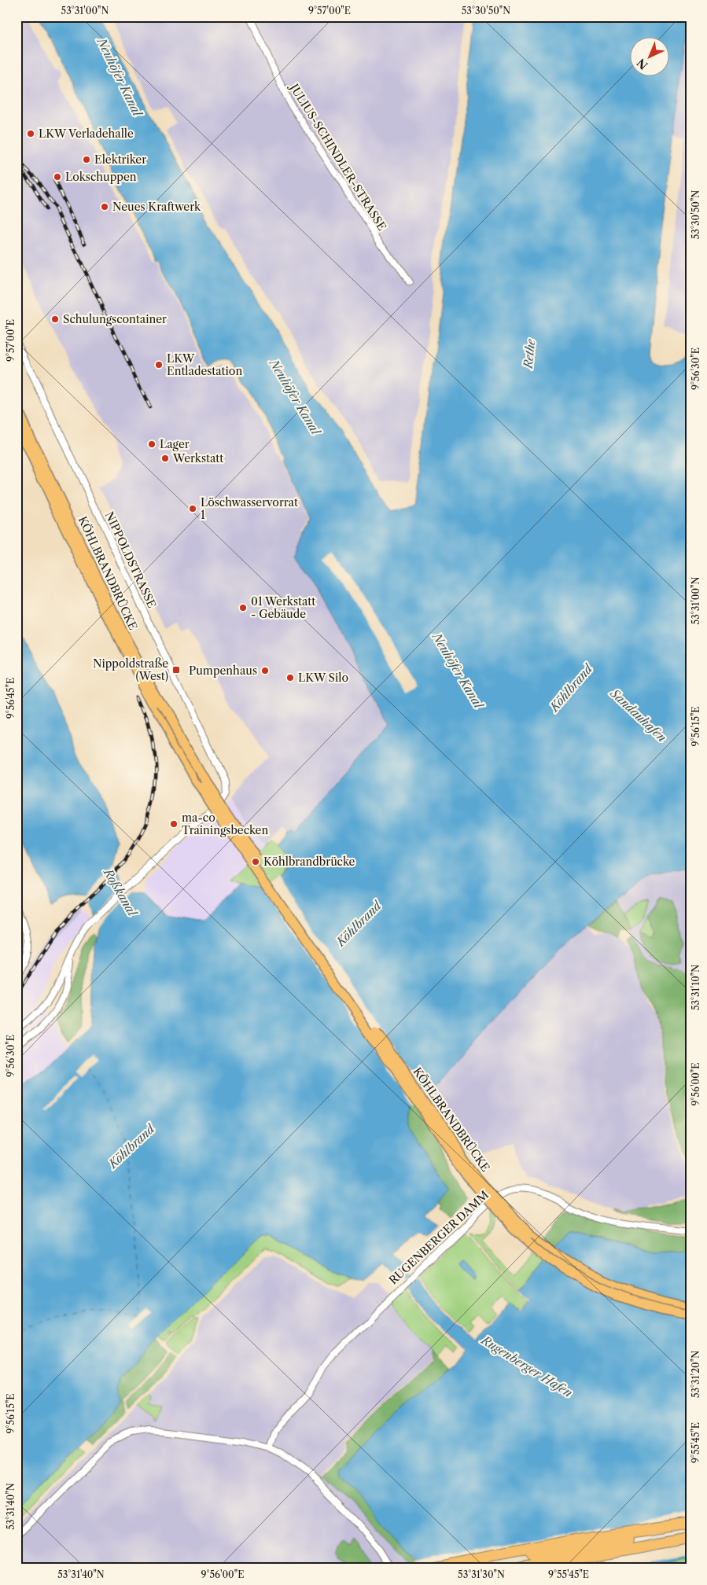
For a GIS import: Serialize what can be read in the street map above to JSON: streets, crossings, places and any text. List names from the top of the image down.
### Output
{
  "streets": {
    "main road": ["KÖHLBRANDBRÜCKE"],
    "street": ["JULIUS-SCHINDLER-STRASSE", "NIPPOLDSTRASSE", "RUGENBERGER DAMM"]
  },
  "water": [
    "Neuhöfer Kanal",
    "Rethe",
    "Köhlbrand",
    "Sandauhafen",
    "Roßkanal",
    "Rugenberger Hafen"
  ],
  "places": {
    "other": [
      "LKW Verladehalle",
      "Elektriker",
      "Lokschuppen",
      "Neues Kraftwerk",
      "Schulungscontainer",
      "LKW Entladestation",
      "Lager",
      "Werkstatt",
      "Löschwasservorrat 1",
      "01 Werkstatt - Gebäude",
      "Pumpenhaus",
      "LKW Silo",
      "ma-co Trainingsbecken",
      "Köhlbrandbrücke"
    ],
    "transit": ["Nippoldstraße (West)"]
  },
  "north": "bottom left",
  "coordinates": [
    "53°31'00\"N",
    "9°57'00\"E",
    "53°30'50\"N",
    "9°56'30\"E",
    "9°56'45\"E",
    "9°56'15\"E",
    "53°31'10\"N",
    "9°56'00\"E",
    "53°31'20\"N",
    "9°55'45\"E",
    "53°31'40\"N",
    "53°31'30\"N"
  ]
}
